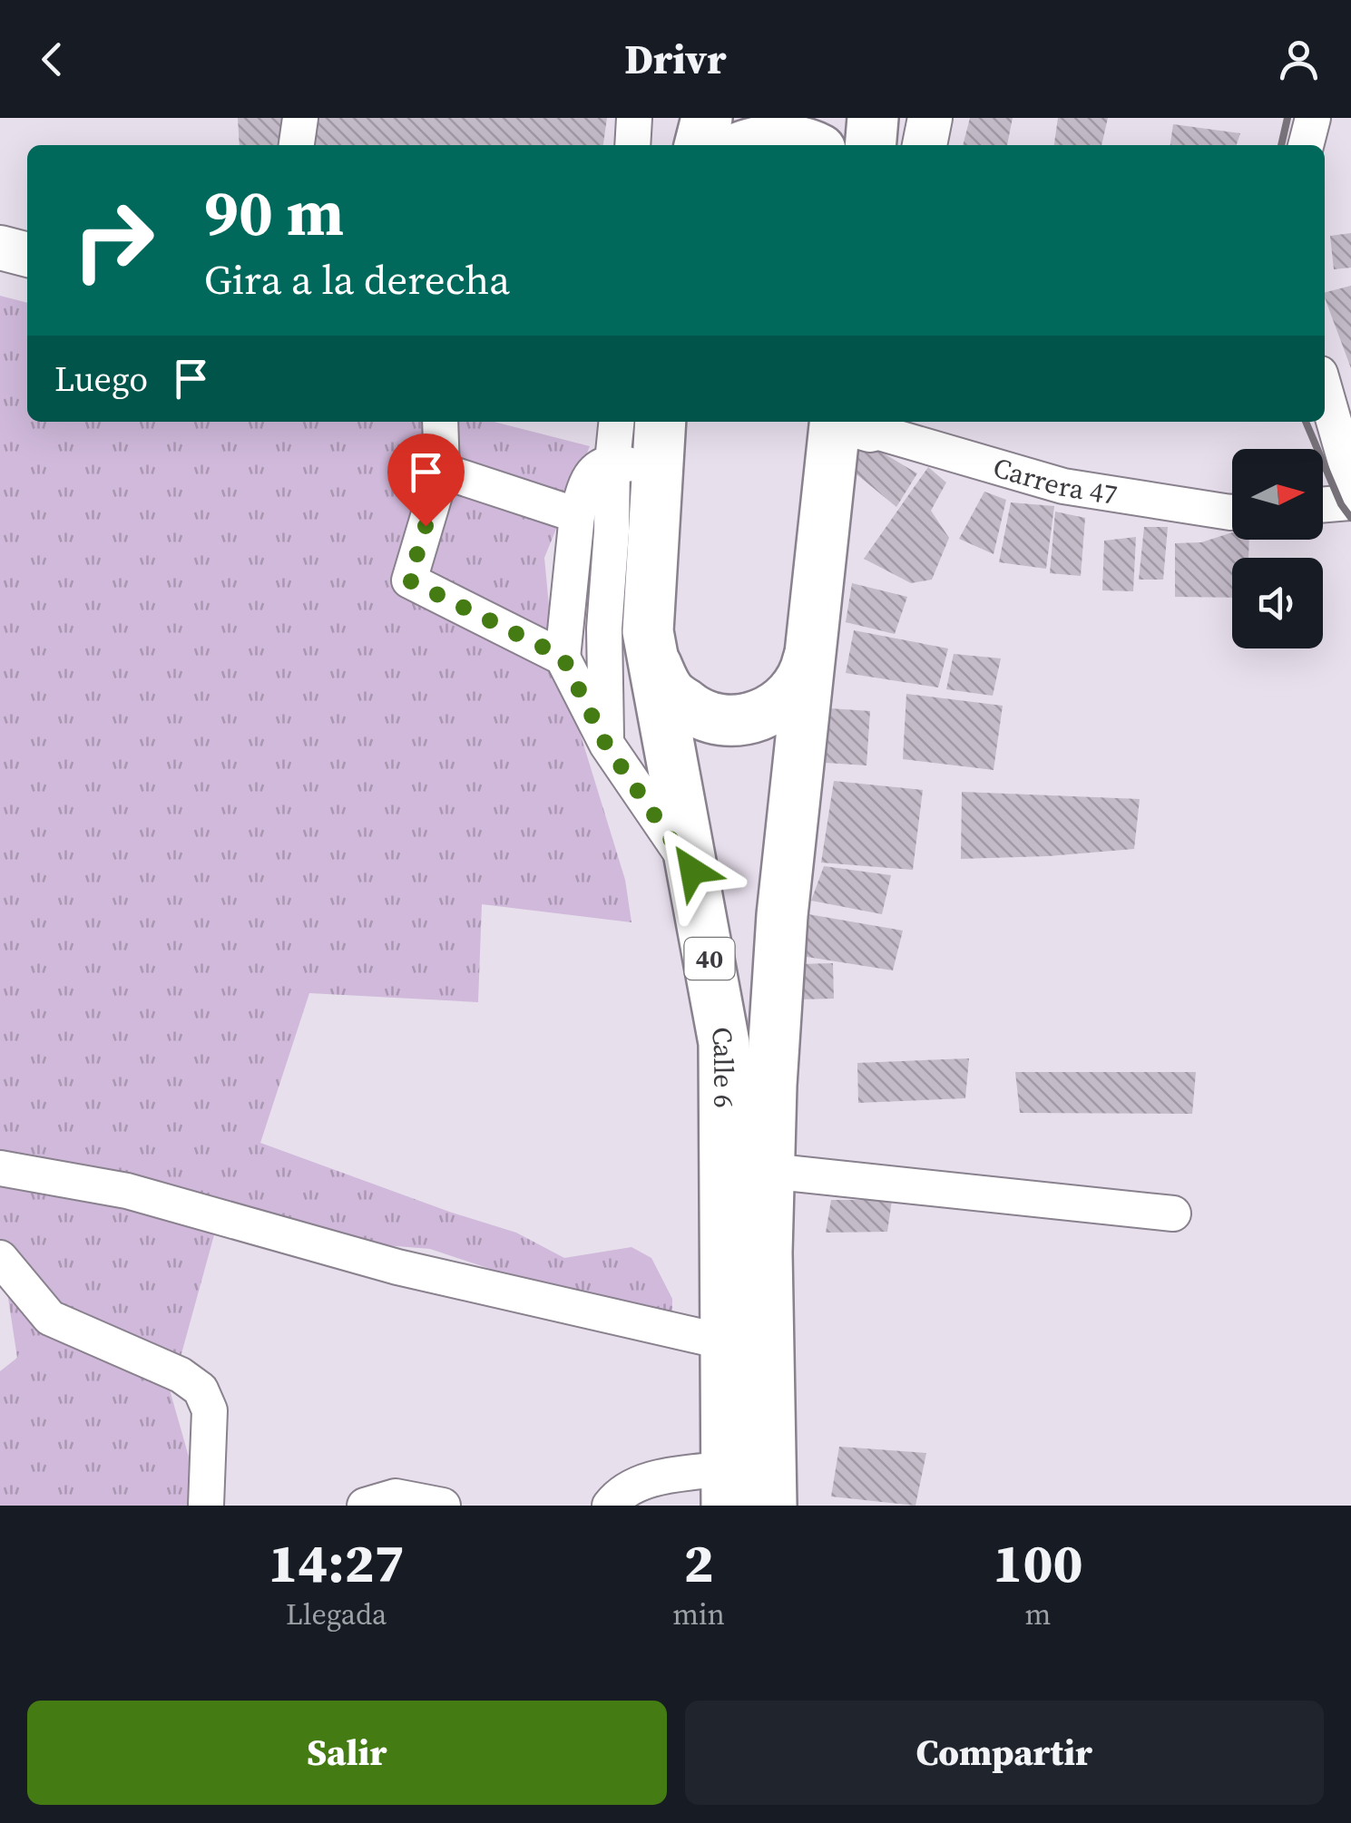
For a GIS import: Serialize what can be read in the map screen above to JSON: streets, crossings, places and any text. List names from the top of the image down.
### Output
{
  "streets": {
    "highway": ["40", "Calle 6"],
    "street": ["Carrera 47"]
  },
  "north": "right",
  "page": {
    "header": "Drivr",
    "turn": ["90 m", "Gira a la derecha"],
    "then": "Luego",
    "eta": [
      "14:27",
      "Llegada",
      "2",
      "min",
      "100",
      "m"
    ],
    "buttons": ["Salir", "Compartir"]
  }
}
